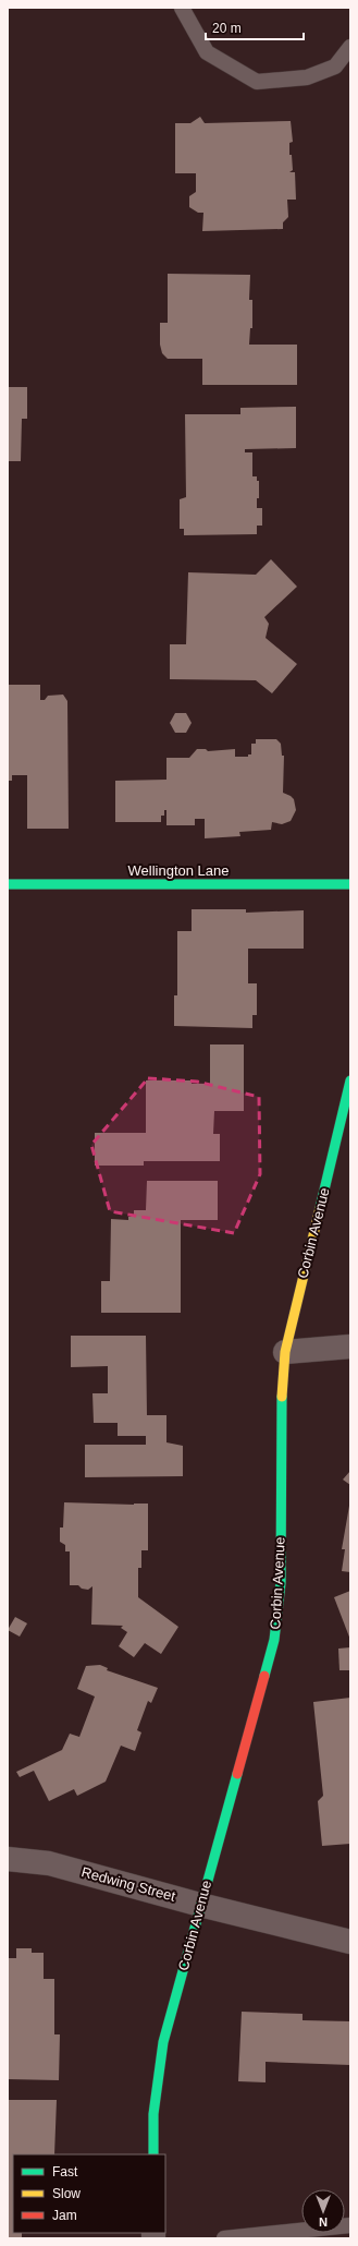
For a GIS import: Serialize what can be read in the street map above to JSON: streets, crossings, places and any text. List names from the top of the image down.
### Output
{
  "streets": {
    "street": ["Wellington Lane", "Corbin Avenue", "Redwing Street"]
  },
  "crossings": [
    ["Corbin Avenue", "Redwing Street"]
  ],
  "legend": ["Fast", "Slow", "Jam"],
  "scale_bar": "20 m",
  "north": "bottom"
}
